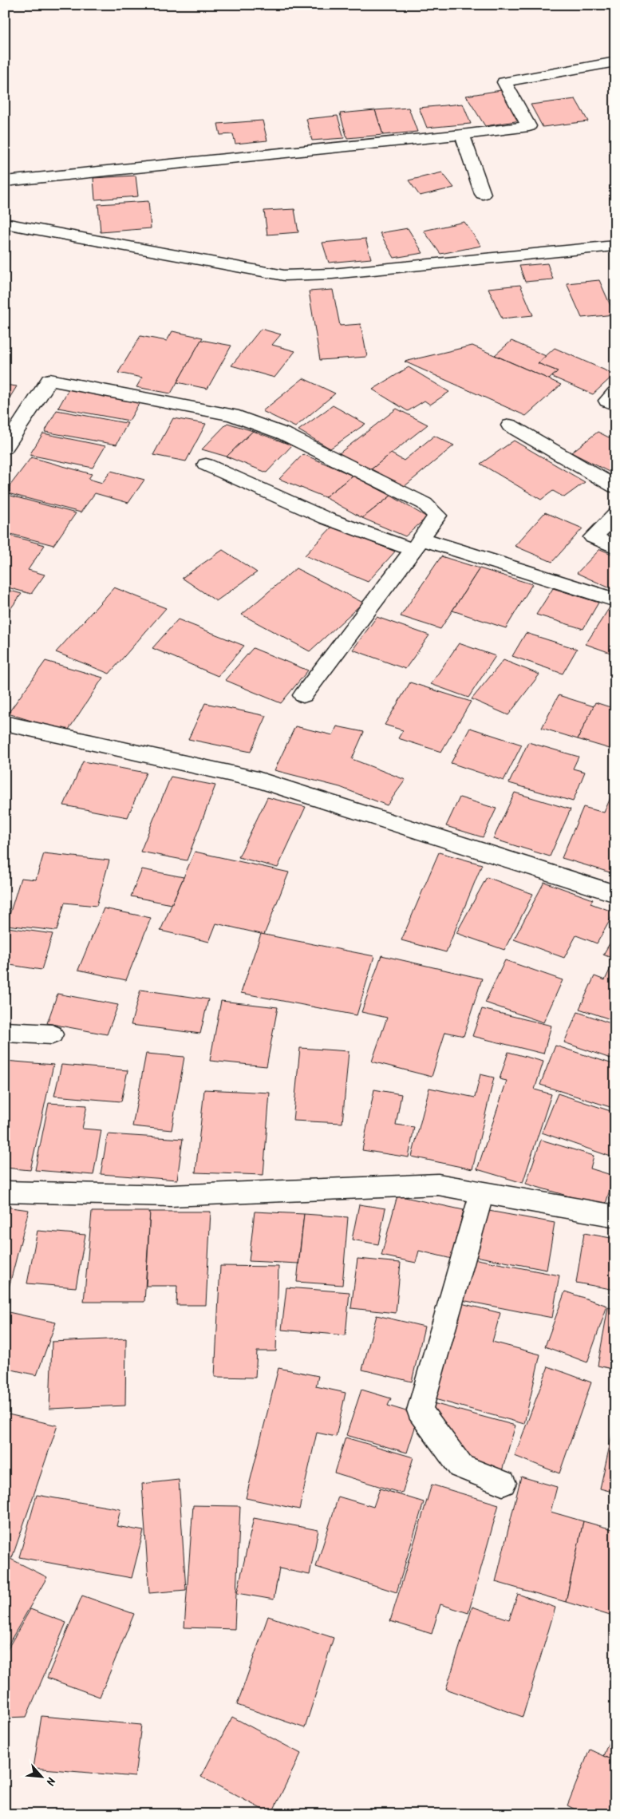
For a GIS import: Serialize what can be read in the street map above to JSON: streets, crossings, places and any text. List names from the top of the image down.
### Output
{
  "north": "bottom right"
}
